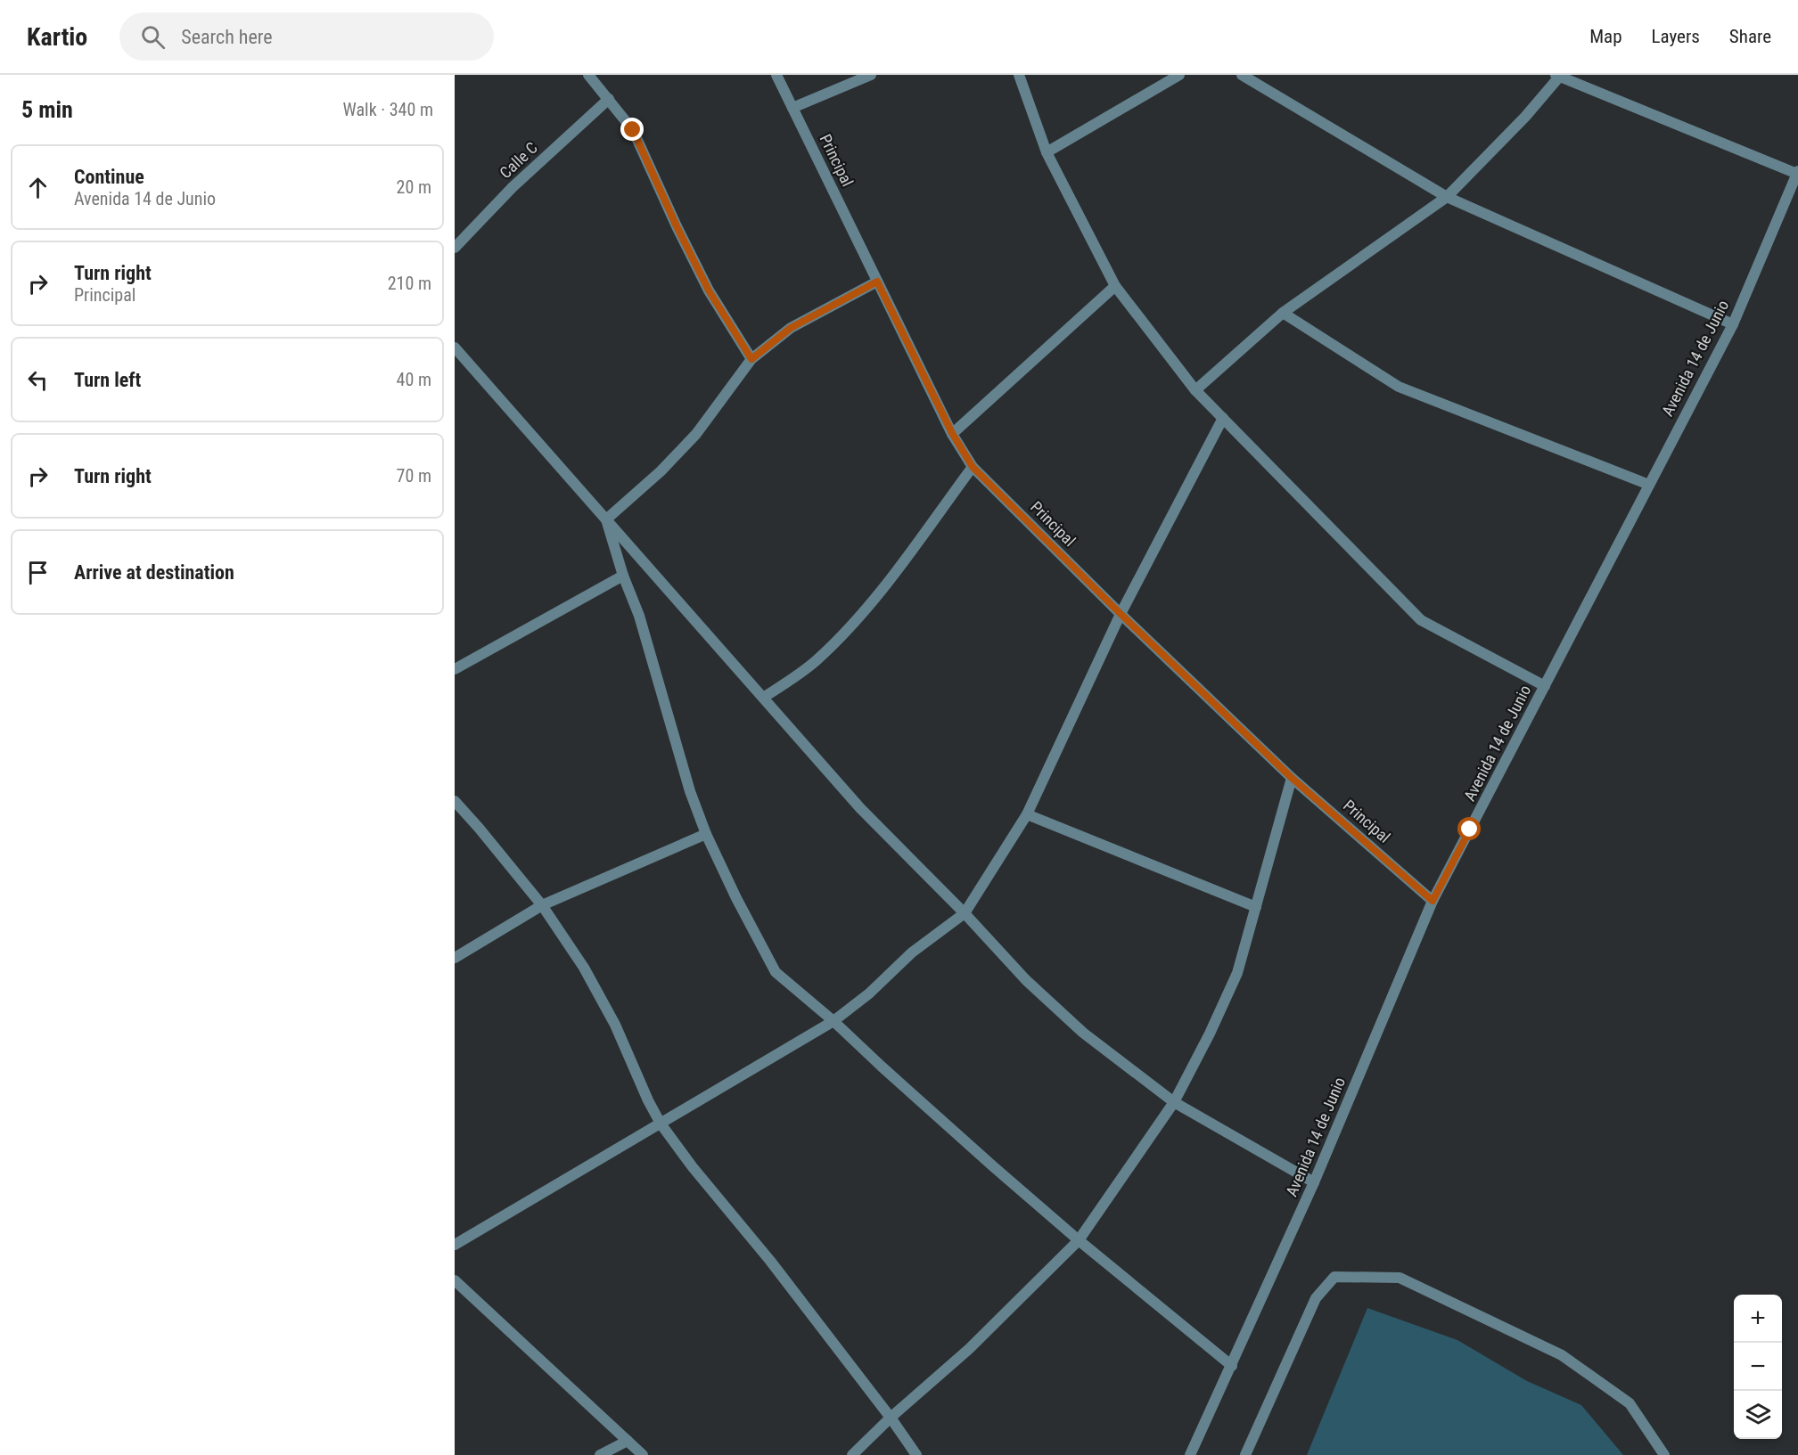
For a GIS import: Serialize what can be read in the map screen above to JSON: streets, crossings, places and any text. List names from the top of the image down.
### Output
{
  "streets": {
    "street": ["Calle C", "Principal", "Avenida 14 de Junio"]
  },
  "crossings": [
    ["Principal", "Avenida 14 de Junio"]
  ],
  "page": {
    "header": "Kartio",
    "search": "Search here",
    "nav": ["Map", "Layers", "Share"],
    "heading": ["5 min", "Walk · 340 m"],
    "list": [
      ["Continue", "Avenida 14 de Junio", "20 m"],
      ["Turn right", "Principal", "210 m"],
      ["Turn left", "40 m"],
      ["Turn right", "70 m"],
      "Arrive at destination"
    ],
    "map_buttons": ["+", "−"]
  }
}
